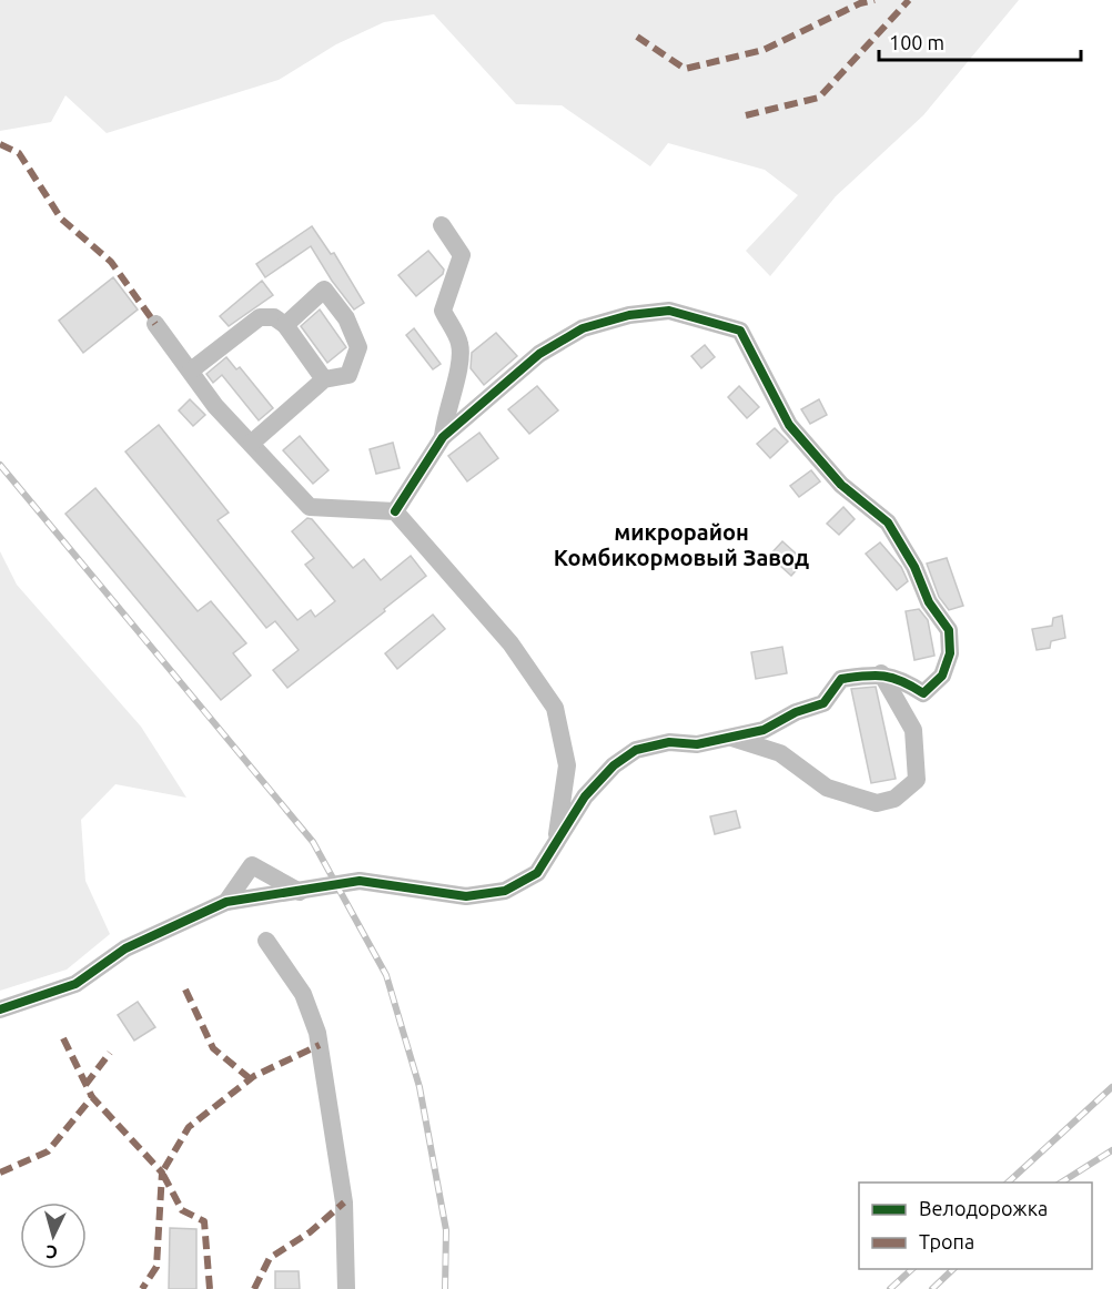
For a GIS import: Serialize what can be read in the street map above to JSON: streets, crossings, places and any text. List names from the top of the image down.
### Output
{
  "districts": ["микрорайон Комбикормовый Завод"],
  "legend": ["Велодорожка", "Тропа"],
  "scale_bar": "100 m",
  "north": "bottom"
}
